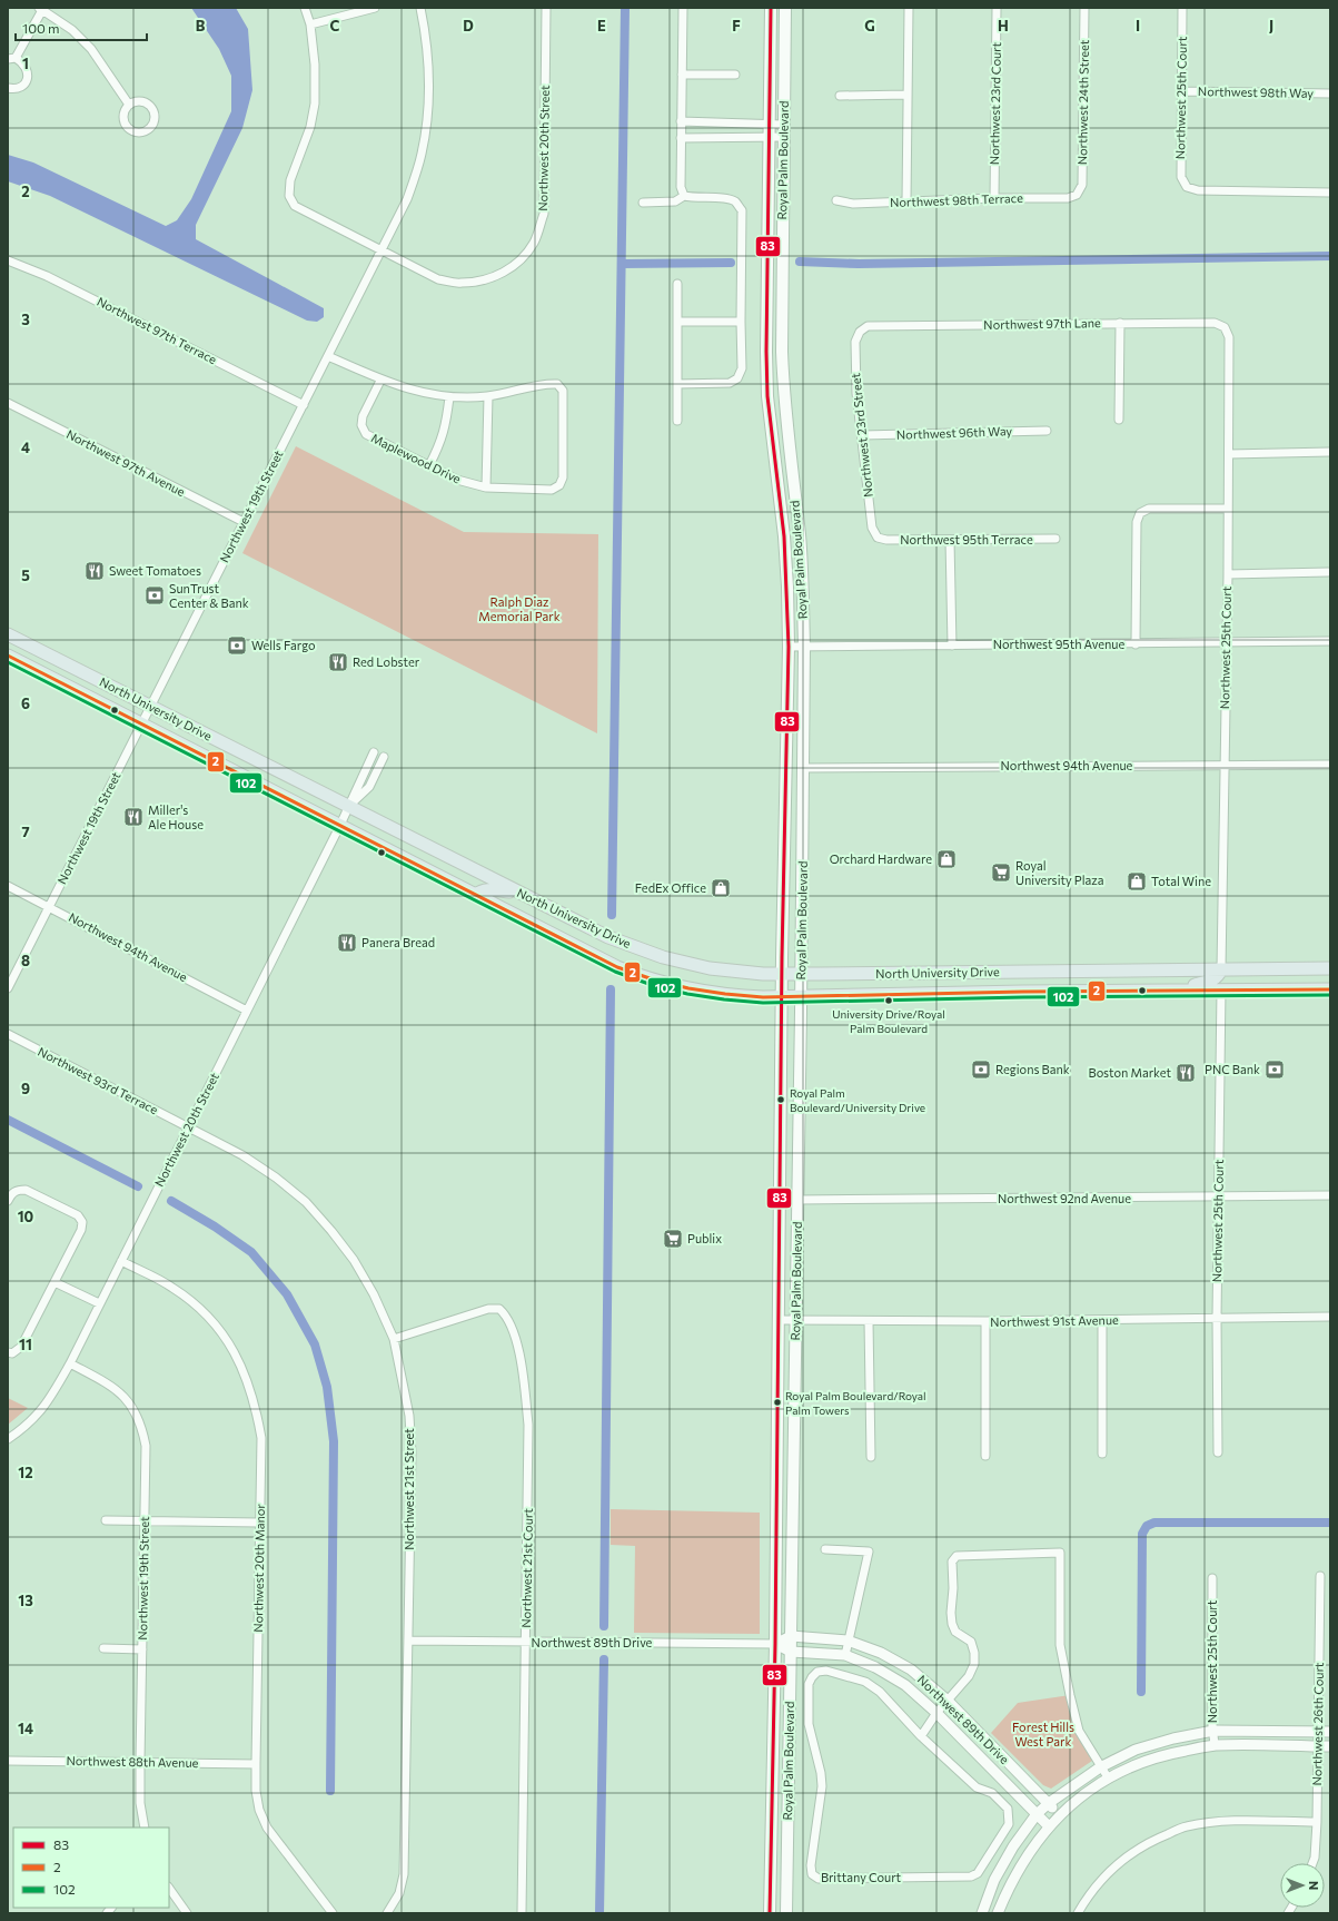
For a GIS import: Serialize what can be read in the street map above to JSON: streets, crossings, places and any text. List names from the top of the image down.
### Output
{
  "streets": {
    "main road": ["Royal Palm Boulevard", "North University Drive"],
    "street": [
      "Northwest 98th Way",
      "Northwest 25th Court",
      "Northwest 24th Street",
      "Northwest 23rd Court",
      "Northwest 20th Street",
      "Northwest 98th Terrace",
      "Northwest 97th Lane",
      "Northwest 97th Terrace",
      "Northwest 96th Way",
      "Northwest 23rd Street",
      "Maplewood Drive",
      "Northwest 97th Avenue",
      "Northwest 19th Street",
      "Northwest 95th Terrace",
      "Northwest 95th Avenue",
      "Northwest 94th Avenue",
      "Northwest 93rd Terrace",
      "Northwest 92nd Avenue",
      "Northwest 91st Avenue",
      "Northwest 21st Street",
      "Northwest 20th Manor",
      "Northwest 21st Court",
      "Northwest 89th Drive",
      "Northwest 26th Court",
      "Northwest 88th Avenue",
      "Brittany Court"
    ]
  },
  "crossings": [
    ["Northwest 98th Way", "Northwest 25th Court"],
    ["Northwest 25th Court", "Northwest 97th Lane"],
    ["Northwest 25th Court", "Northwest 95th Avenue"],
    ["Northwest 25th Court", "North University Drive"],
    ["Northwest 25th Court", "Northwest 94th Avenue"],
    ["Northwest 25th Court", "Northwest 92nd Avenue"],
    ["Northwest 25th Court", "Northwest 91st Avenue"],
    ["Northwest 24th Street", "Northwest 98th Terrace"],
    ["Northwest 23rd Court", "Northwest 98th Terrace"],
    ["Northwest 20th Street", "Northwest 19th Street"],
    ["Northwest 20th Street", "North University Drive"],
    ["Northwest 20th Street", "Northwest 94th Avenue"],
    ["Northwest 20th Street", "Northwest 93rd Terrace"],
    ["Northwest 20th Street", "Northwest 21st Street"],
    ["Northwest 20th Street", "Northwest 20th Manor"],
    ["Royal Palm Boulevard", "Northwest 95th Avenue"],
    ["Royal Palm Boulevard", "North University Drive"],
    ["Royal Palm Boulevard", "Northwest 94th Avenue"],
    ["Royal Palm Boulevard", "Northwest 92nd Avenue"],
    ["Royal Palm Boulevard", "Northwest 91st Avenue"],
    ["Royal Palm Boulevard", "Northwest 89th Drive"],
    ["Northwest 97th Lane", "Northwest 23rd Street"],
    ["Northwest 97th Terrace", "Northwest 19th Street"],
    ["Northwest 96th Way", "Northwest 23rd Street"],
    ["Northwest 23rd Street", "Northwest 95th Terrace"],
    ["Maplewood Drive", "Northwest 19th Street"],
    ["Northwest 97th Avenue", "Northwest 19th Street"],
    ["Northwest 19th Street", "North University Drive"],
    ["Northwest 19th Street", "Northwest 94th Avenue"],
    ["Northwest 19th Street", "Northwest 88th Avenue"],
    ["Northwest 93rd Terrace", "Northwest 21st Street"],
    ["Northwest 21st Street", "Northwest 21st Court"],
    ["Northwest 21st Street", "Northwest 89th Drive"],
    ["Northwest 20th Manor", "Northwest 88th Avenue"],
    ["Northwest 21st Court", "Northwest 89th Drive"]
  ],
  "parks": ["Ralph Diaz Memorial Park", "Forest Hills West Park"],
  "places": {
    "restaurant": [
      "Sweet Tomatoes",
      "Red Lobster",
      "Miller's Ale House",
      "Panera Bread",
      "Boston Market"
    ],
    "bank": [
      "SunTrust Center & Bank",
      "Wells Fargo",
      "Regions Bank",
      "PNC Bank"
    ],
    "shop": ["Orchard Hardware", "Total Wine", "FedEx Office"],
    "supermarket": ["Royal University Plaza", "Publix"],
    "other": ["University Drive/Royal Palm Boulevard", "Royal Palm Boulevard/University Drive", "Royal Palm Boulevard/Royal Palm Towers"]
  },
  "lines": ["transit line 83", "transit line 2", "transit line 102"],
  "legend": ["83", "2", "102"],
  "scale_bar": "100 m",
  "north": "right",
  "grid": {
    "columns": [
      "B",
      "C",
      "D",
      "E",
      "F",
      "G",
      "H",
      "I",
      "J"
    ],
    "rows": [
      "1",
      "2",
      "3",
      "4",
      "5",
      "6",
      "7",
      "8",
      "9",
      "10",
      "11",
      "12",
      "13",
      "14"
    ]
  }
}
